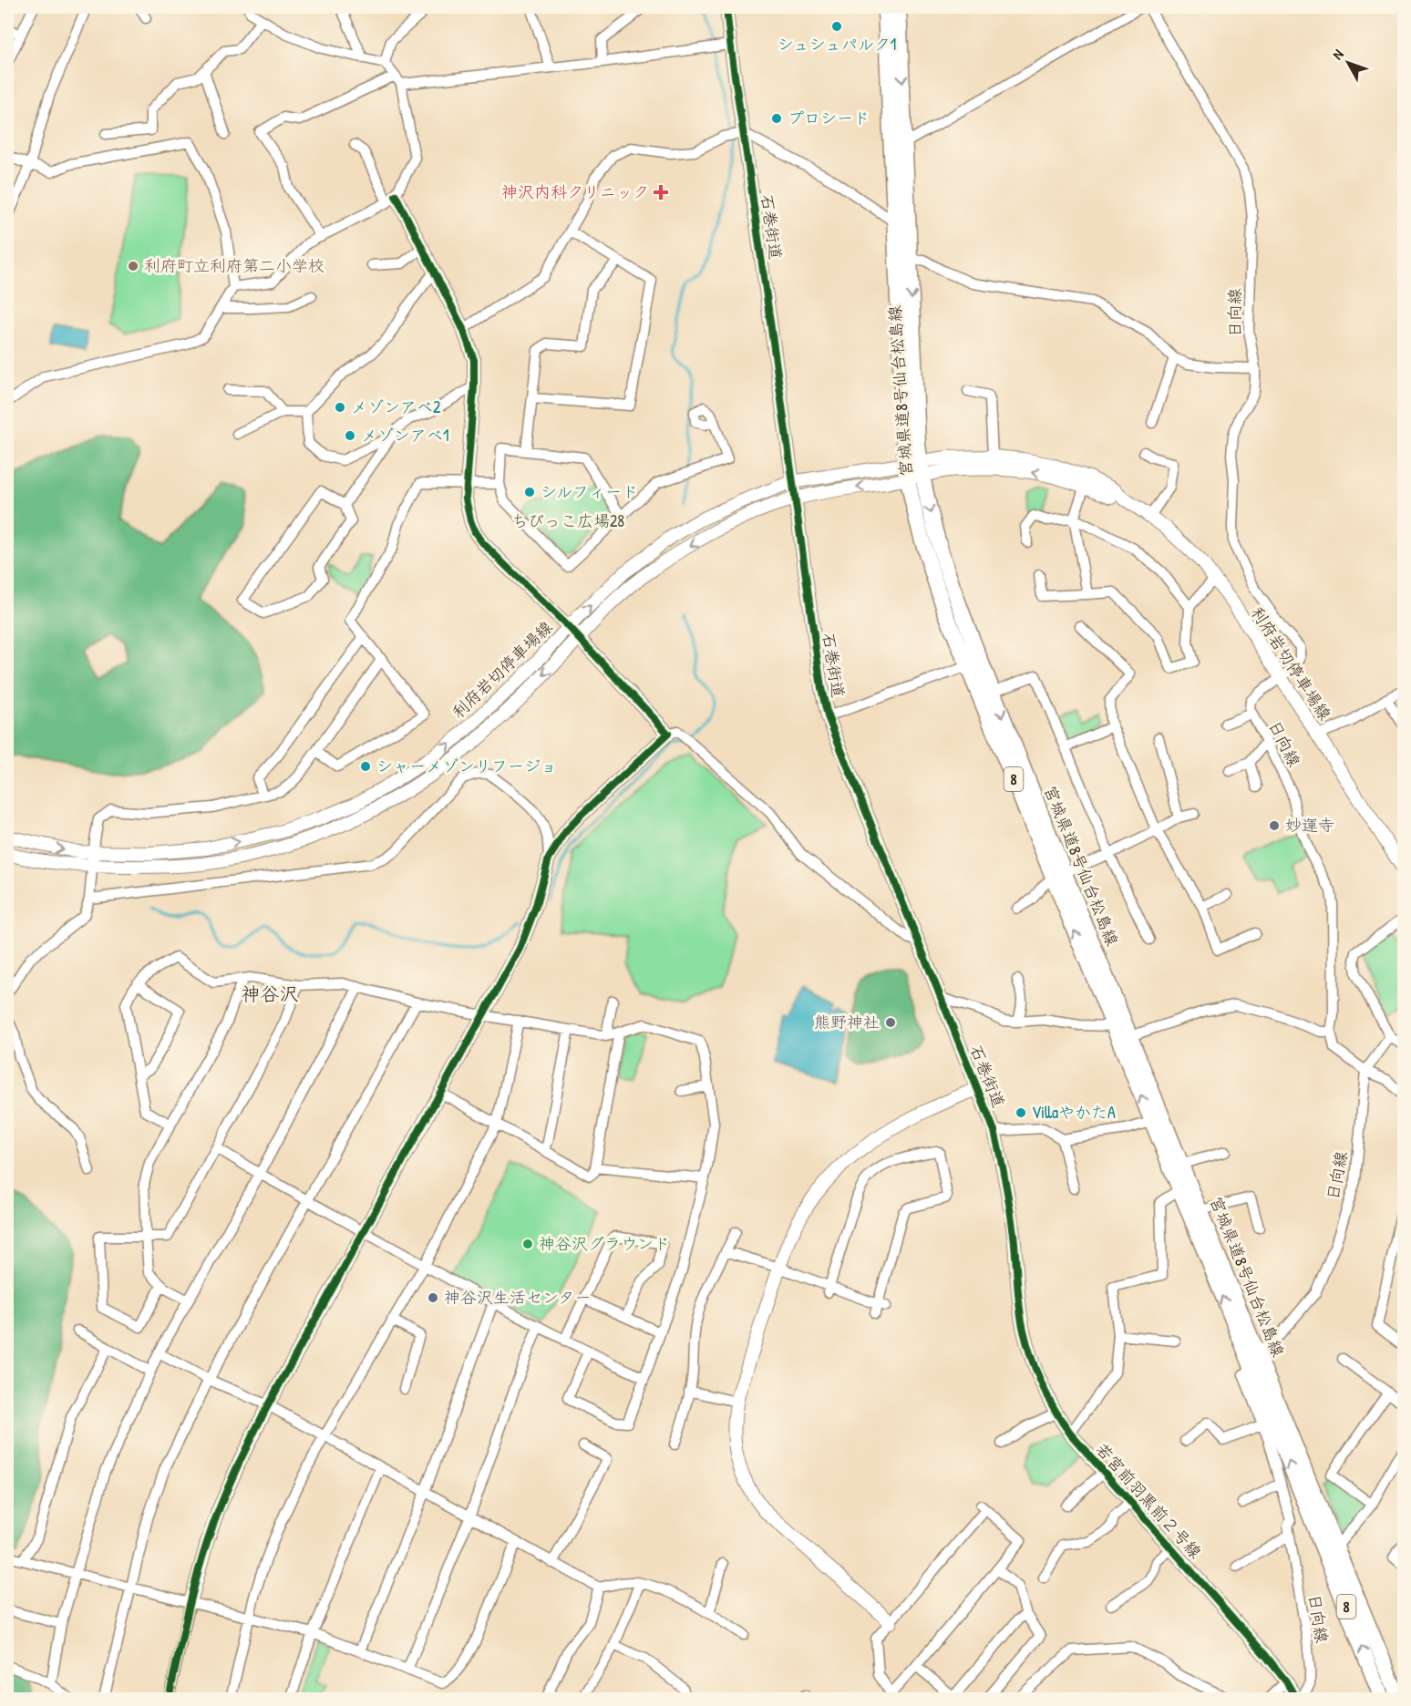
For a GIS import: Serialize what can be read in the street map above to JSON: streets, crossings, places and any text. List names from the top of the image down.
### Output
{
  "streets": {
    "main road": ["宮城県道8号仙台松島線", "8"],
    "street": [
      "石巻街道",
      "日向線",
      "利府岩切停車場線",
      "若宮前羽黒前２号線"
    ]
  },
  "crossings": [
    ["石巻街道", "利府岩切停車場線"],
    ["石巻街道", "若宮前羽黒前２号線"],
    ["日向線", "宮城県道8号仙台松島線"],
    ["日向線", "利府岩切停車場線"],
    ["日向線", "若宮前羽黒前２号線"],
    ["宮城県道8号仙台松島線", "利府岩切停車場線"]
  ],
  "districts": ["神谷沢"],
  "parks": ["ちびっこ広場28"],
  "places": {
    "other": [
      "シュシュパルク1",
      "プロシード",
      "利府町立利府第二小学校",
      "メゾンアベ2",
      "メゾンアベ1",
      "シルフィード",
      "シャーメゾンリフージョ",
      "妙運寺",
      "熊野神社",
      "VillaやかたA",
      "神谷沢グラウンド",
      "神谷沢生活センター"
    ],
    "health": ["神沢内科クリニック"]
  },
  "north": "top left"
}
